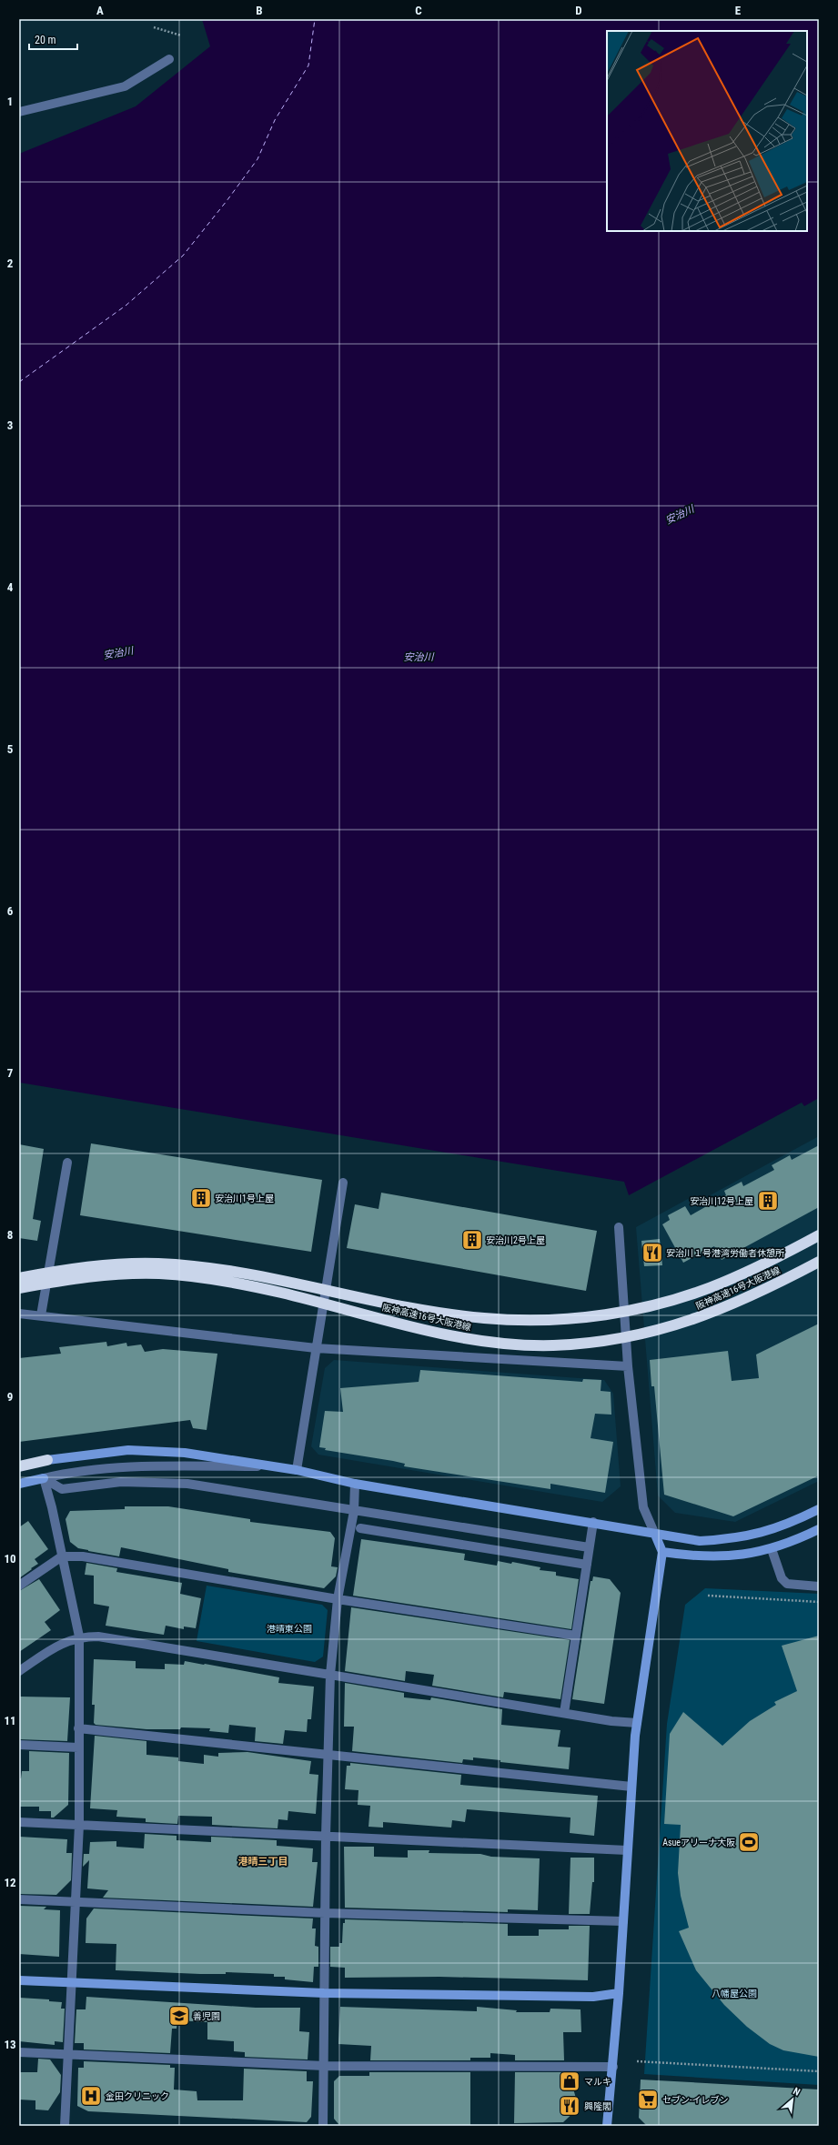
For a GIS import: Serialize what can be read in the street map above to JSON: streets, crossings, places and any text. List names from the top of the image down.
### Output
{
  "streets": {
    "highway": ["阪神高速16号大阪港線"]
  },
  "districts": ["港晴三丁目"],
  "water": ["安治川"],
  "parks": ["港晴東公園", "八幡屋公園"],
  "places": {
    "building": ["安治川1号上屋", "安治川12号上屋", "安治川2号上屋"],
    "restaurant": ["安治川１号港湾労働者休憩所", "興隆閣"],
    "sports": ["Asueアリーナ大阪"],
    "school or university": ["善児園"],
    "shop": ["マルキ"],
    "hospital": ["金田クリニック"],
    "supermarket": ["セブン-イレブン"]
  },
  "scale_bar": "20 m",
  "north": "top right",
  "grid": {
    "columns": [
      "A",
      "B",
      "C",
      "D",
      "E"
    ],
    "rows": [
      "1",
      "2",
      "3",
      "4",
      "5",
      "6",
      "7",
      "8",
      "9",
      "10",
      "11",
      "12",
      "13"
    ]
  }
}
